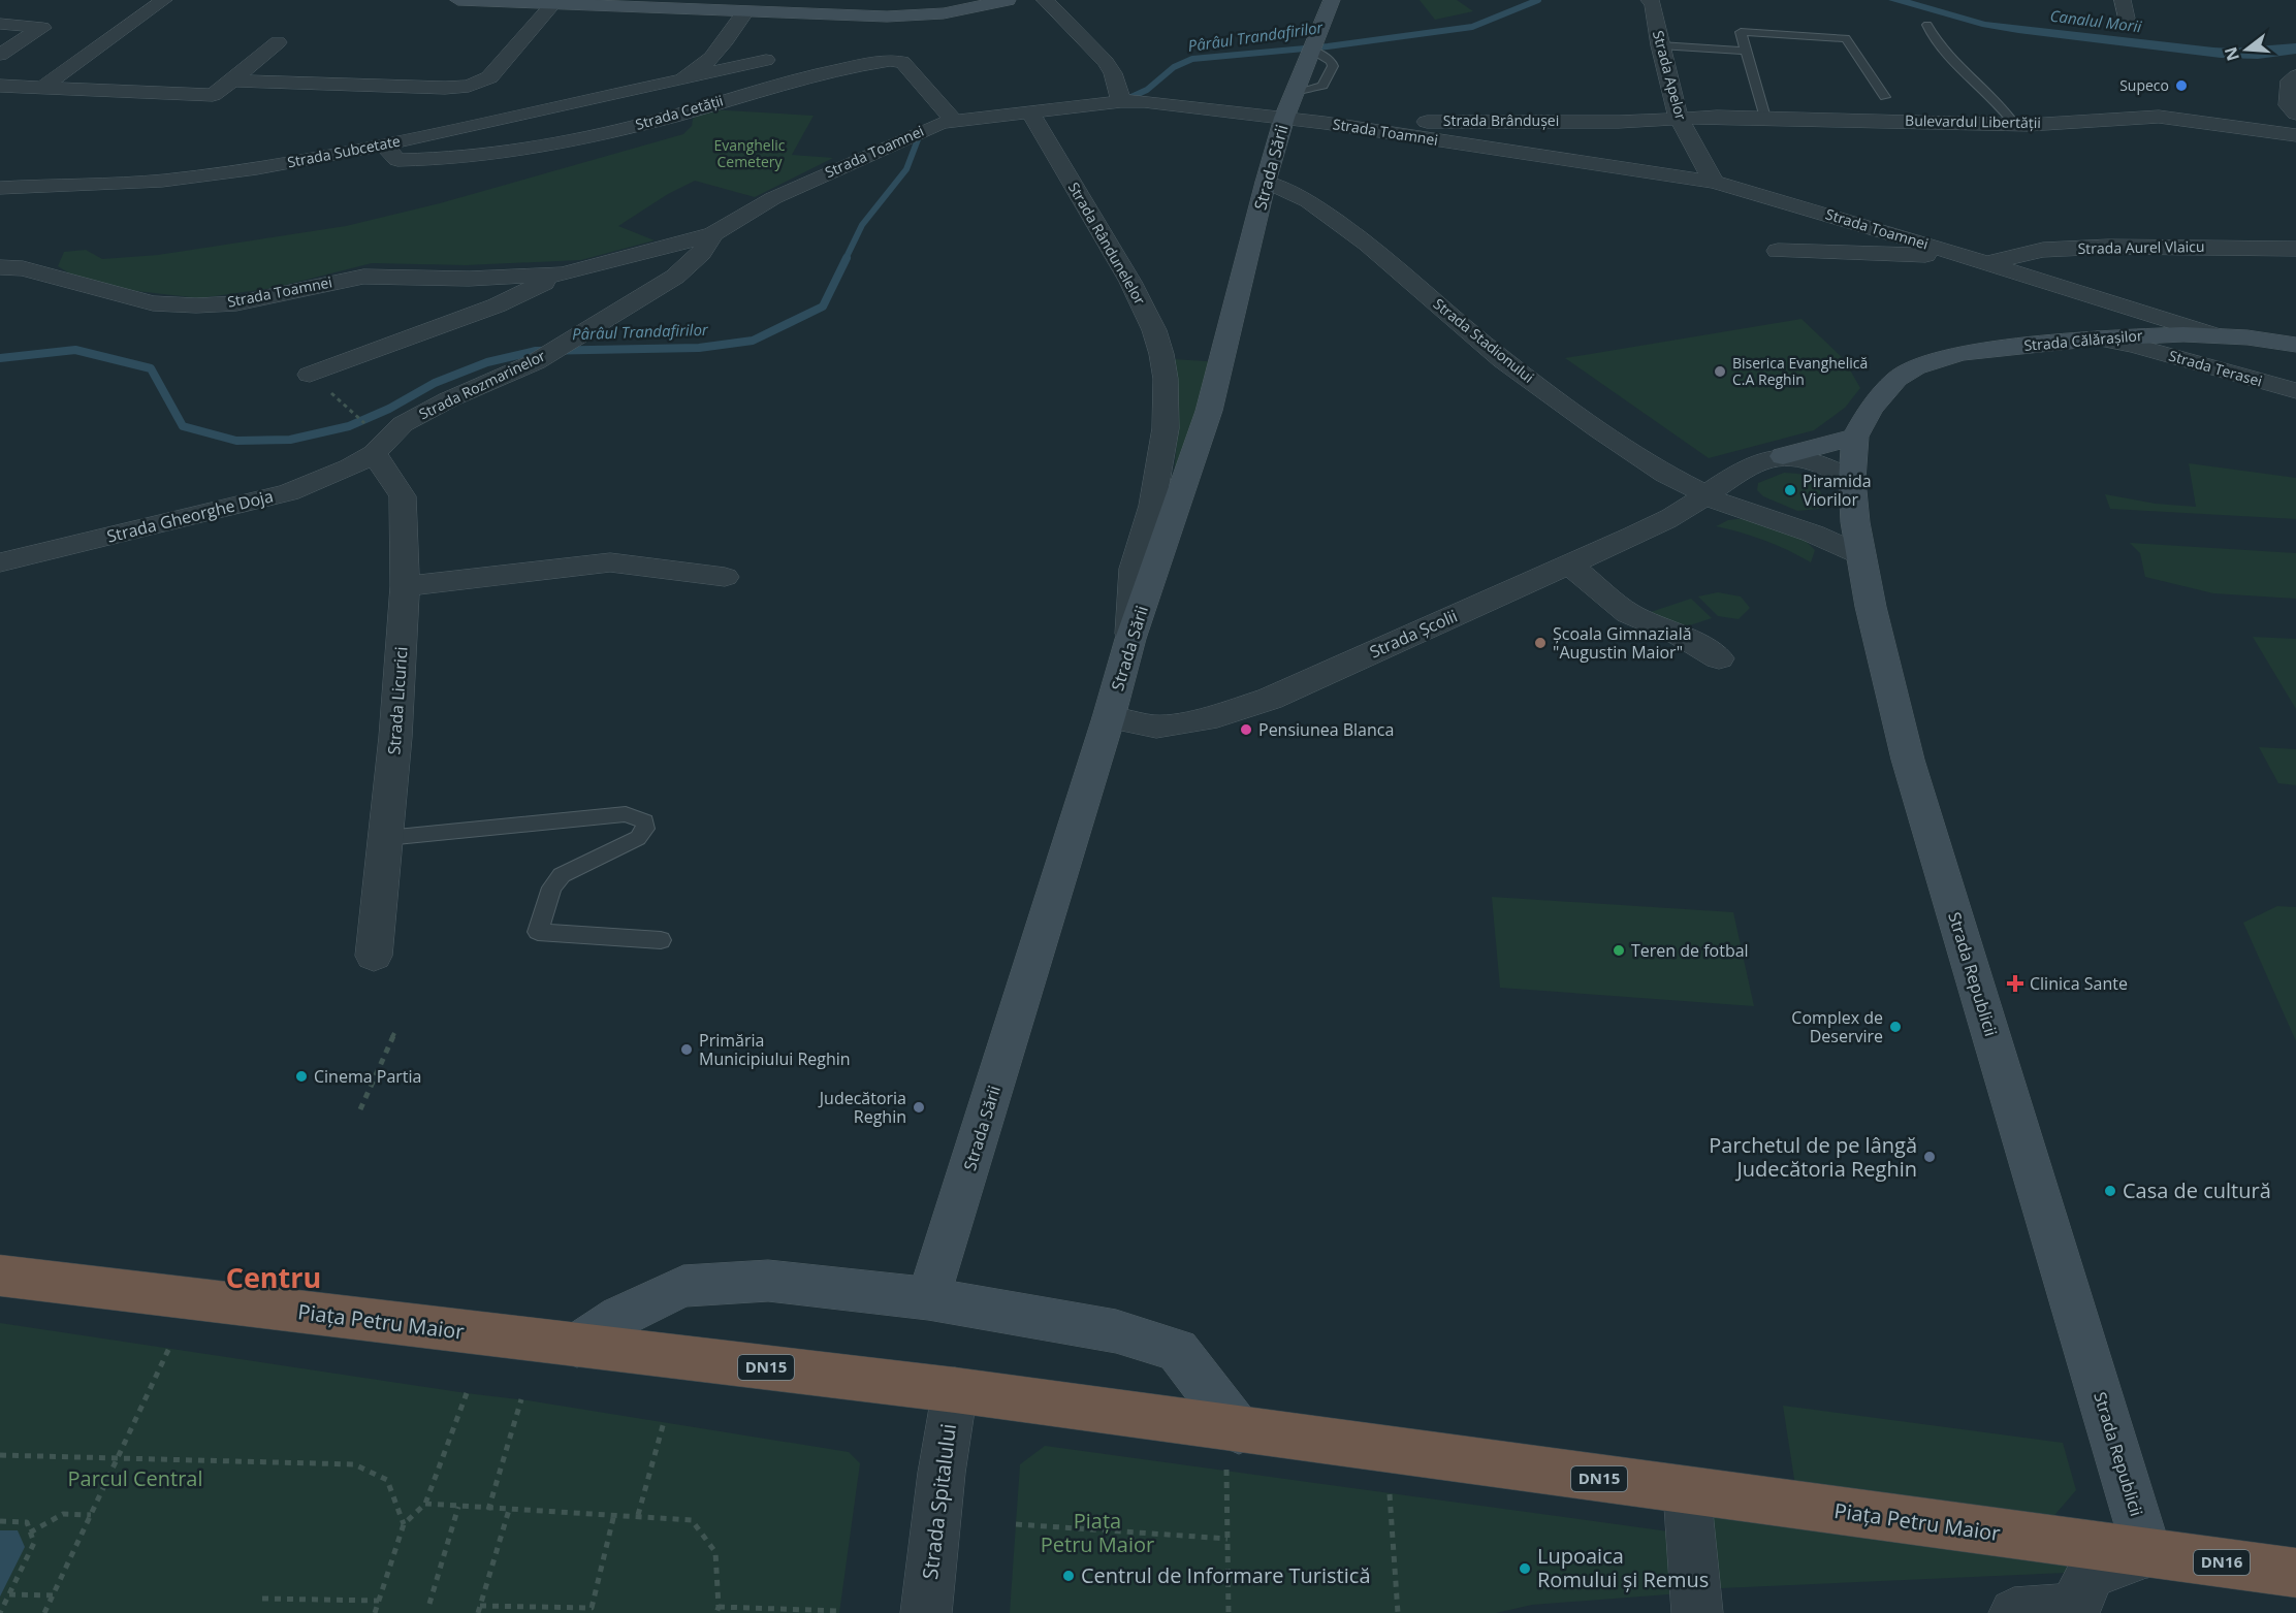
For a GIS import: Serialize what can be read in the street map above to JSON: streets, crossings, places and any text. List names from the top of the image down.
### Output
{
  "streets": {
    "highway": ["Piața Petru Maior", "DN15", "DN16"],
    "main road": ["Strada Sării", "Strada Călărașilor", "Strada Republicii"],
    "street": [
      "Strada Apelor",
      "Strada Cetății",
      "Strada Brândușei",
      "Bulevardul Libertății",
      "Strada Toamnei",
      "Strada Subcetate",
      "Strada Rândunelelor",
      "Strada Aurel Vlaicu",
      "Strada Stadionului",
      "Strada Terasei",
      "Strada Rozmarinelor",
      "Strada Gheorghe Doja",
      "Strada Școlii",
      "Strada Licurici",
      "Strada Spitalului"
    ]
  },
  "crossings": [
    ["Strada Apelor", "Strada Brândușei"],
    ["Strada Apelor", "Bulevardul Libertății"],
    ["Strada Apelor", "Strada Toamnei"],
    ["Strada Cetății", "Strada Toamnei"],
    ["Strada Cetății", "Strada Subcetate"],
    ["Strada Brândușei", "Bulevardul Libertății"],
    ["Strada Brândușei", "Strada Toamnei"],
    ["Strada Toamnei", "Strada Sării"],
    ["Strada Toamnei", "Strada Rândunelelor"],
    ["Strada Toamnei", "Strada Aurel Vlaicu"],
    ["Strada Toamnei", "Strada Călărașilor"],
    ["Strada Toamnei", "Strada Rozmarinelor"],
    ["Strada Sării", "Strada Rândunelelor"],
    ["Strada Sării", "Strada Stadionului"],
    ["Strada Sării", "Strada Școlii"],
    ["Strada Stadionului", "Strada Școlii"],
    ["Strada Călărașilor", "Strada Terasei"],
    ["Strada Călărașilor", "Strada Republicii"],
    ["Strada Rozmarinelor", "Strada Gheorghe Doja"],
    ["Strada Rozmarinelor", "Strada Licurici"],
    ["Strada Gheorghe Doja", "Strada Licurici"],
    ["Strada Republicii", "Piața Petru Maior"],
    ["Strada Republicii", "DN16"],
    ["Piața Petru Maior", "Strada Spitalului"],
    ["Piața Petru Maior", "DN16"]
  ],
  "districts": ["Centru"],
  "water": ["Canalul Morii", "Pârâul Trandafirilor"],
  "parks": ["Evanghelic Cemetery", "Parcul Central", "Piața Petru Maior"],
  "places": {
    "other": [
      "Supeco",
      "Biserica Evanghelică C.A Reghin",
      "Piramida Viorilor",
      "Școala Gimnazială \"Augustin Maior\"",
      "Pensiunea Blanca",
      "Teren de fotbal",
      "Complex de Deservire",
      "Primăria Municipiului Reghin",
      "Cinema Partia",
      "Judecătoria Reghin",
      "Parchetul de pe lângă Judecătoria Reghin",
      "Casa de cultură",
      "Lupoaica Romului și Remus",
      "Centrul de Informare Turistică"
    ],
    "health": ["Clinica Sante"]
  },
  "north": "left"
}
